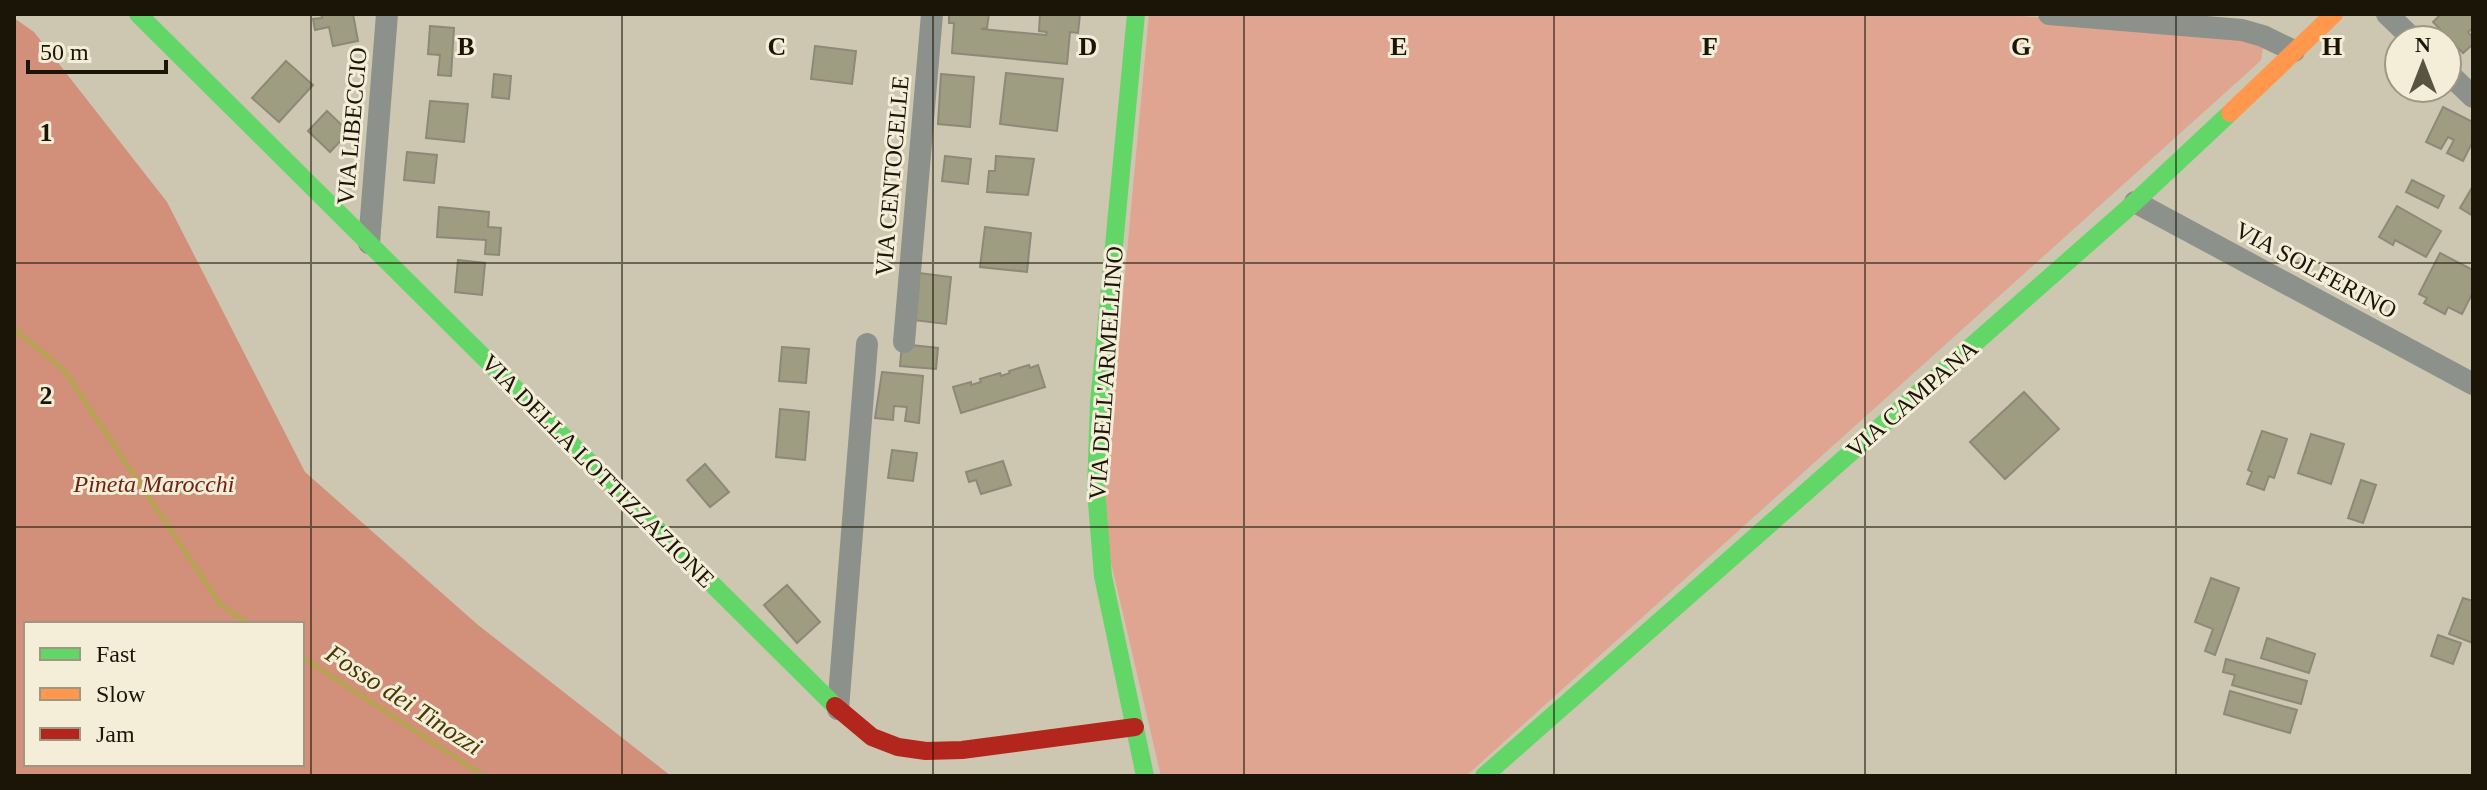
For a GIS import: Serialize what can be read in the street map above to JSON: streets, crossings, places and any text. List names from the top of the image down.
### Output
{
  "streets": {
    "street": [
      "VIA LIBECCIO",
      "VIA CENTOCELLE",
      "VIA SOLFERINO",
      "VIA DELL'ARMELLINO",
      "VIA CAMPANA",
      "VIA DELLA LOTTIZZAZIONE"
    ]
  },
  "crossings": [
    ["VIA LIBECCIO", "VIA DELLA LOTTIZZAZIONE"],
    ["VIA SOLFERINO", "VIA CAMPANA"],
    ["VIA DELL'ARMELLINO", "VIA DELLA LOTTIZZAZIONE"]
  ],
  "water": ["Fosso dei Tinozzi"],
  "parks": ["Pineta Marocchi"],
  "legend": ["Fast", "Slow", "Jam"],
  "scale_bar": "50 m",
  "north": "top",
  "grid": {
    "columns": [
      "B",
      "C",
      "D",
      "E",
      "F",
      "G",
      "H"
    ],
    "rows": ["1", "2"]
  }
}
